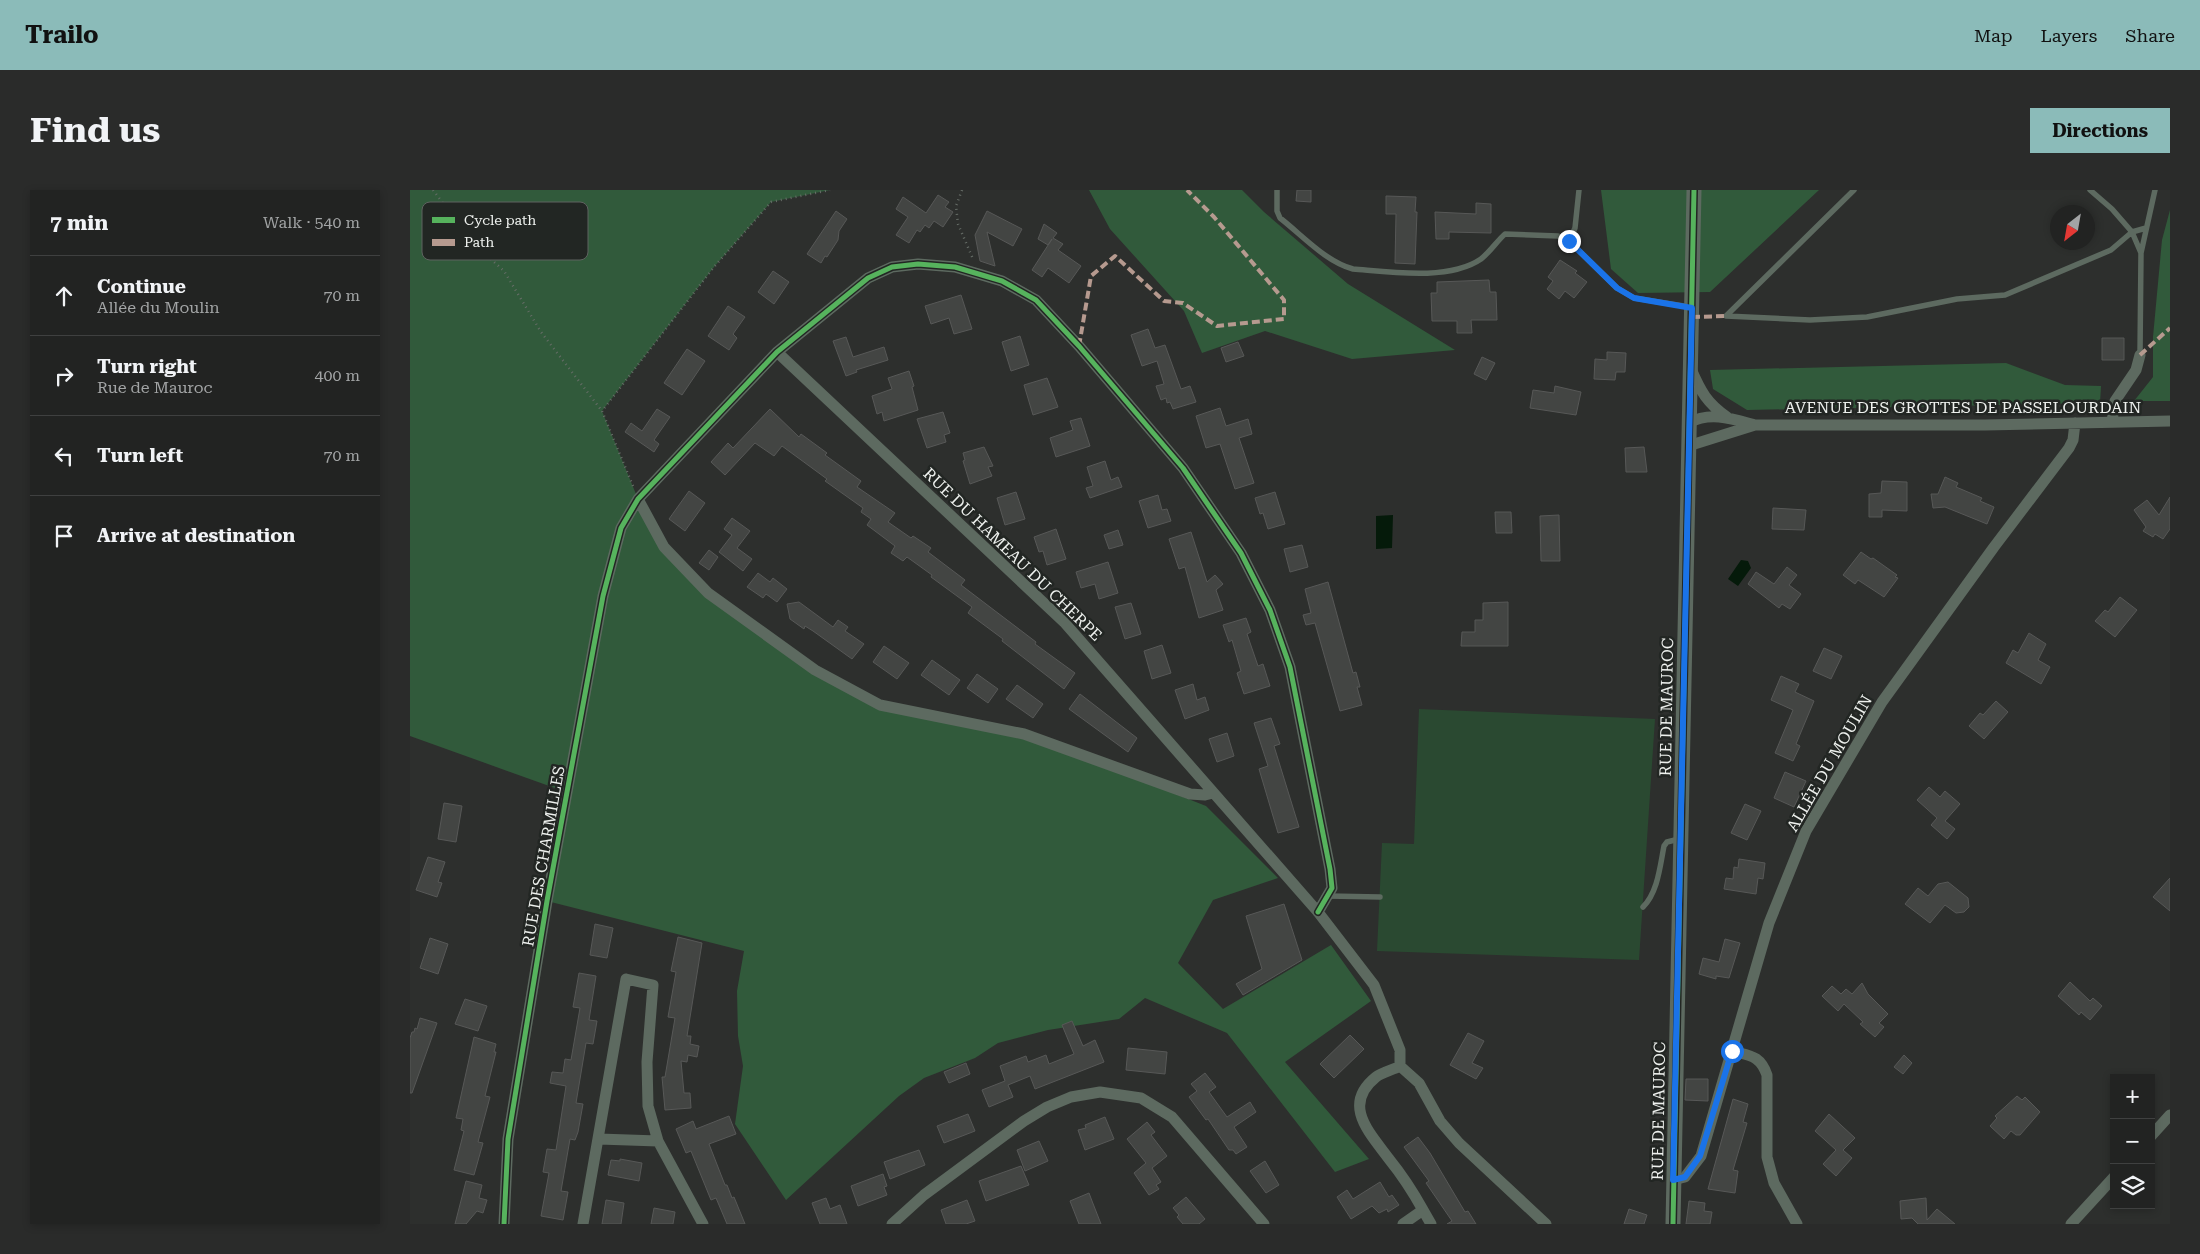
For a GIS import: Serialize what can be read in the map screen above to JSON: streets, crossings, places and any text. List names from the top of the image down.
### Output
{
  "streets": {
    "street": [
      "AVENUE DES GROTTES DE PASSELOURDAIN",
      "RUE DU HAMEAU DU CHERPE",
      "RUE DE MAUROC",
      "ALLÉE DU MOULIN",
      "RUE DES CHARMILLES"
    ]
  },
  "crossings": [
    ["AVENUE DES GROTTES DE PASSELOURDAIN", "RUE DE MAUROC"],
    ["AVENUE DES GROTTES DE PASSELOURDAIN", "ALLÉE DU MOULIN"],
    ["RUE DE MAUROC", "ALLÉE DU MOULIN"]
  ],
  "legend": ["Cycle path", "Path"],
  "north": "bottom left",
  "page": {
    "header": "Trailo",
    "nav": ["Map", "Layers", "Share"],
    "buttons": "Directions",
    "title": "Find us",
    "heading": ["7 min", "Walk · 540 m"],
    "list": [
      ["Continue", "Allée du Moulin", "70 m"],
      ["Turn right", "Rue de Mauroc", "400 m"],
      ["Turn left", "70 m"],
      "Arrive at destination"
    ],
    "map_buttons": ["+", "−"]
  }
}
